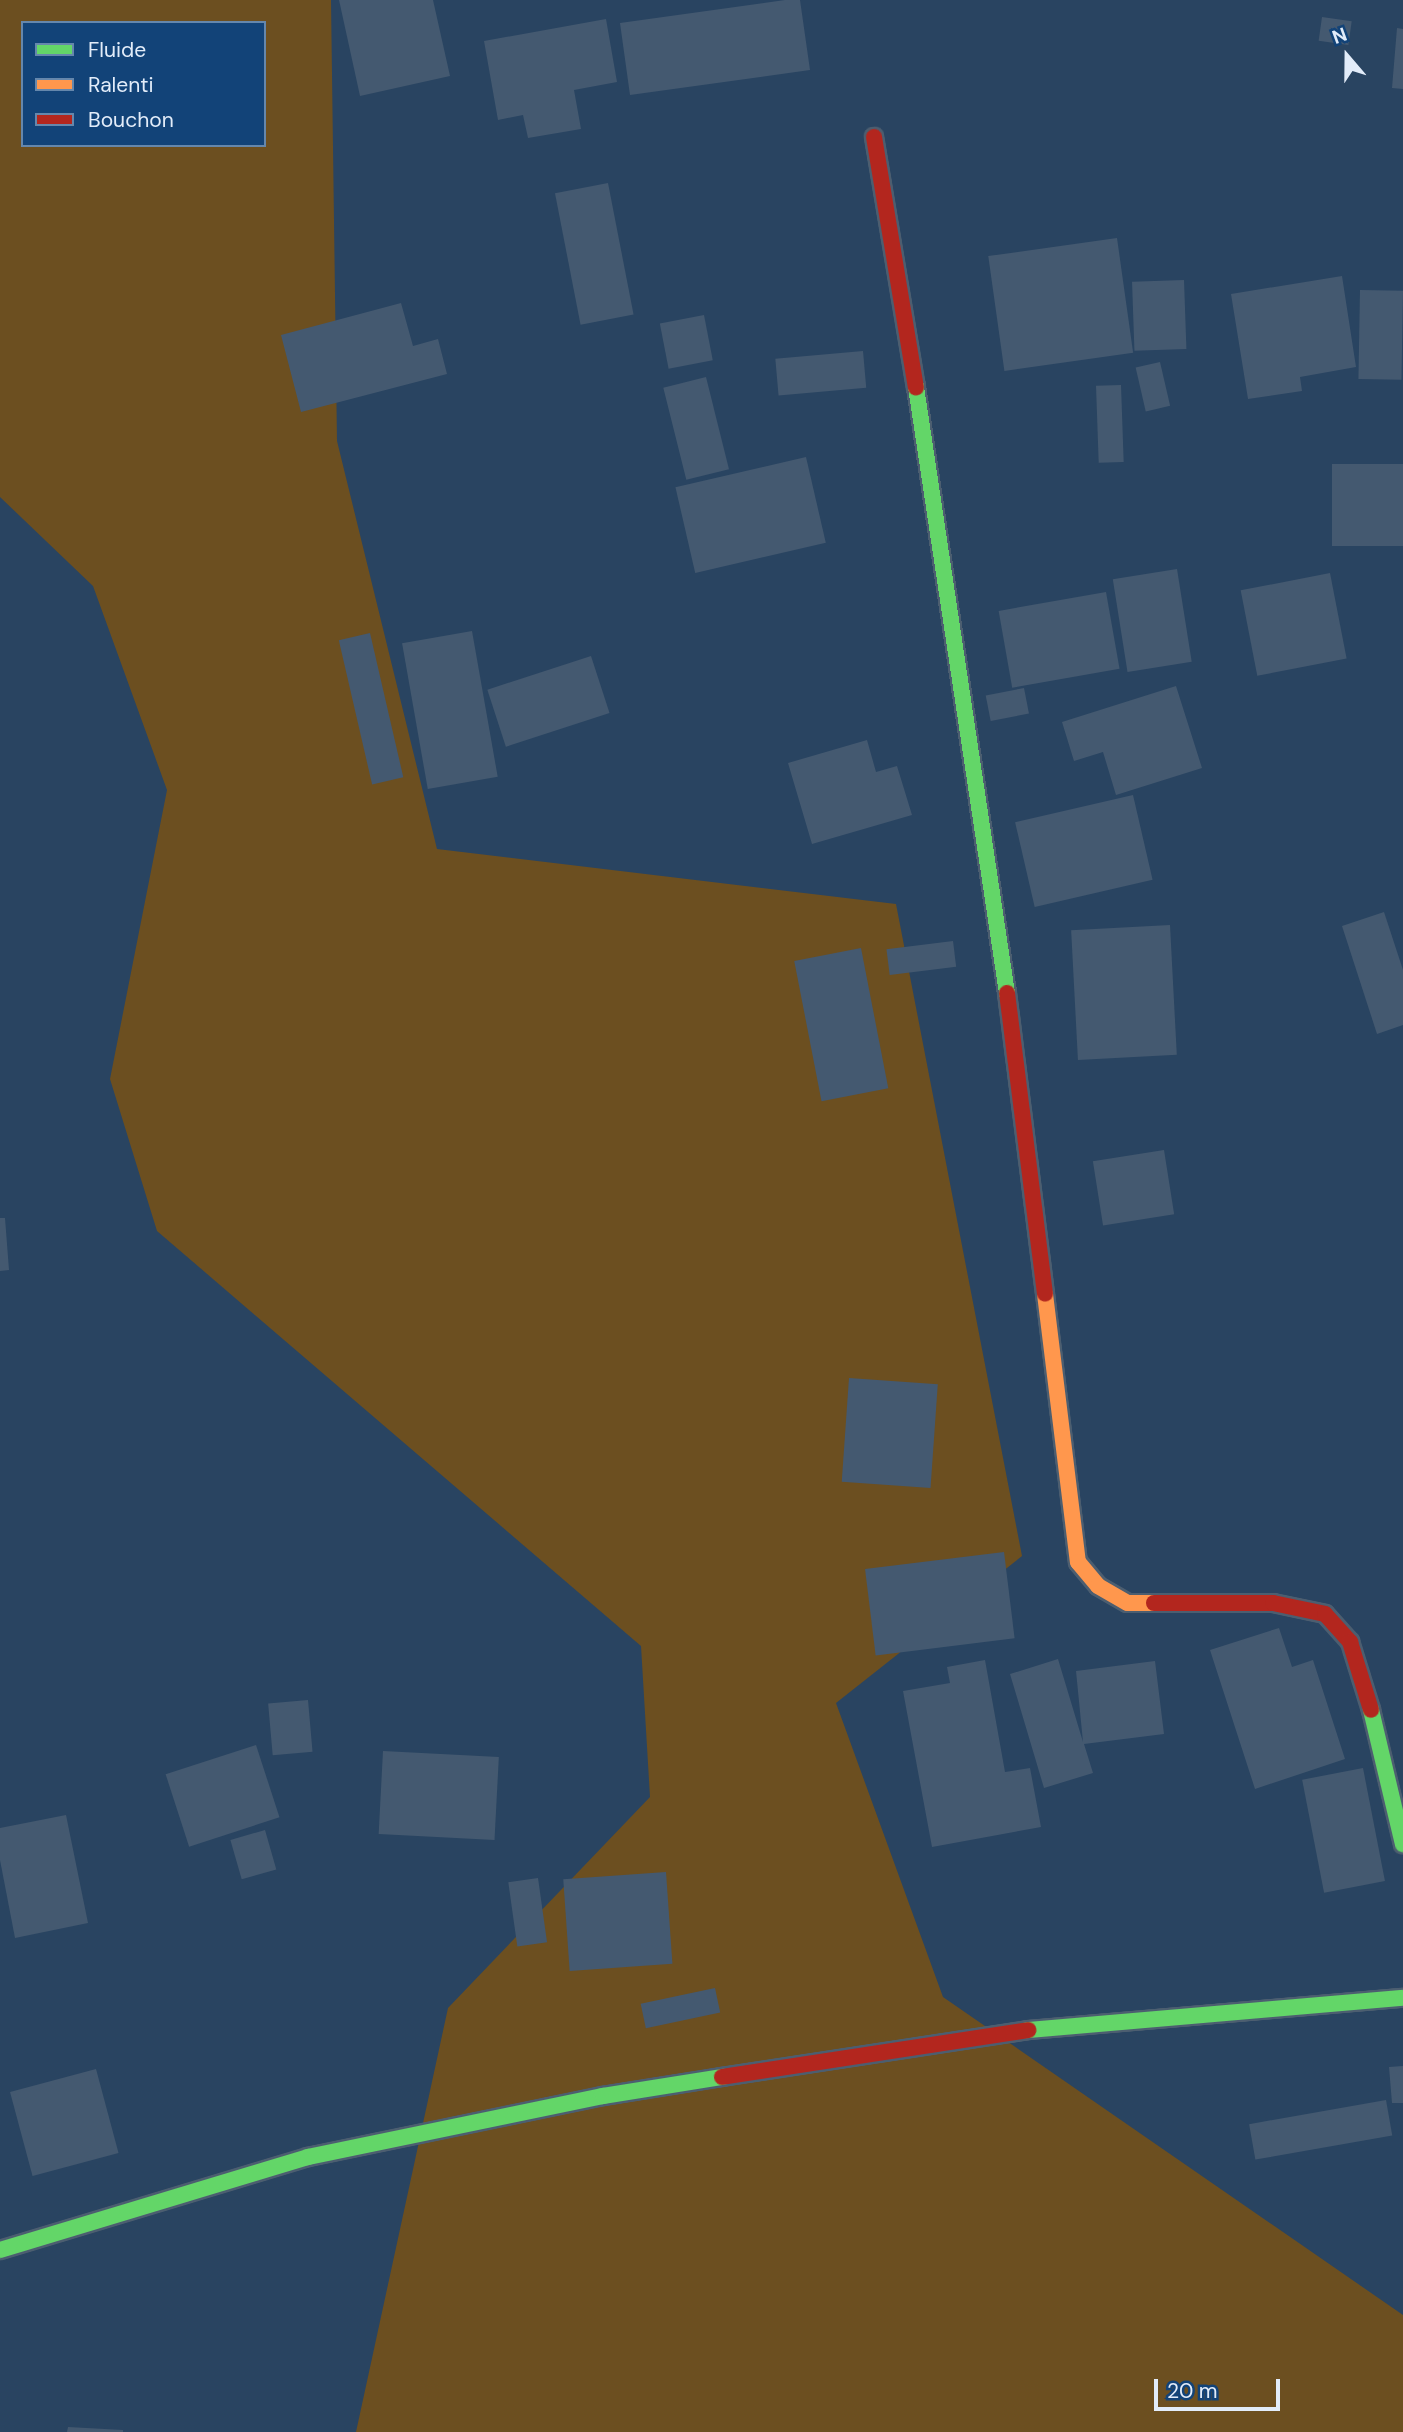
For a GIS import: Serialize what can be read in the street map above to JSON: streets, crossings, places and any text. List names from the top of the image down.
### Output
{
  "legend": ["Fluide", "Ralenti", "Bouchon"],
  "scale_bar": "20 m",
  "north": "top"
}
